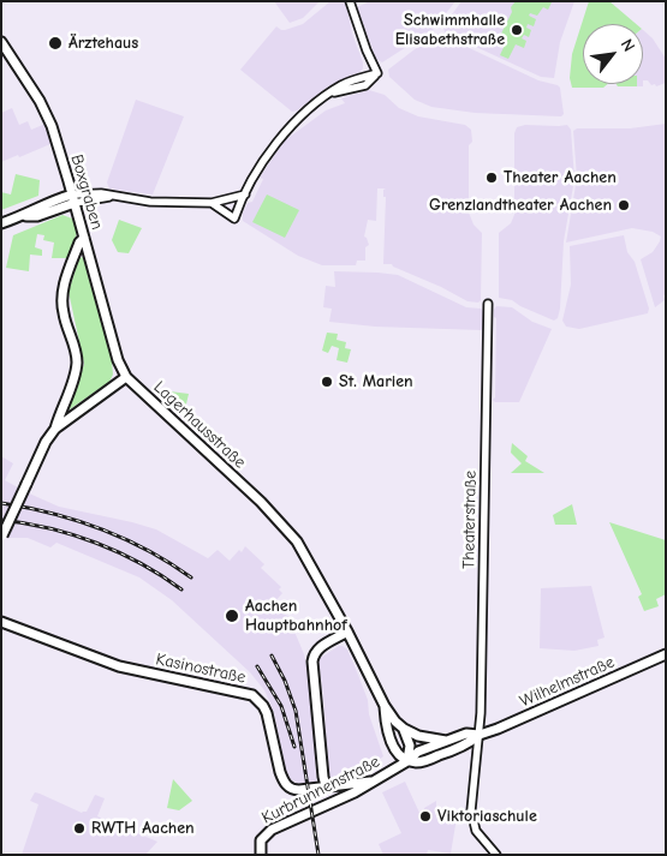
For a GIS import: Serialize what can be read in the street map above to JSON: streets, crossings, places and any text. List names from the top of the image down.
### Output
{
  "streets": {
    "main road": [
      "Boxgraben",
      "Lagerhausstraße",
      "Kasinostraße",
      "Wilhelmstraße",
      "Kurbrunnenstraße"
    ],
    "street": ["Theaterstraße"]
  },
  "crossings": [
    ["Boxgraben", "Lagerhausstraße"],
    ["Theaterstraße", "Wilhelmstraße"],
    ["Theaterstraße", "Kurbrunnenstraße"],
    ["Kasinostraße", "Kurbrunnenstraße"],
    ["Wilhelmstraße", "Kurbrunnenstraße"]
  ],
  "places": [
    "Schwimmhalle Elisabethstraße",
    "Ärztehaus",
    "Theater Aachen",
    "Grenzlandtheater Aachen",
    "St. Marien",
    "Aachen Hauptbahnhof",
    "Viktoriaschule",
    "RWTH Aachen"
  ],
  "north": "top right"
}
